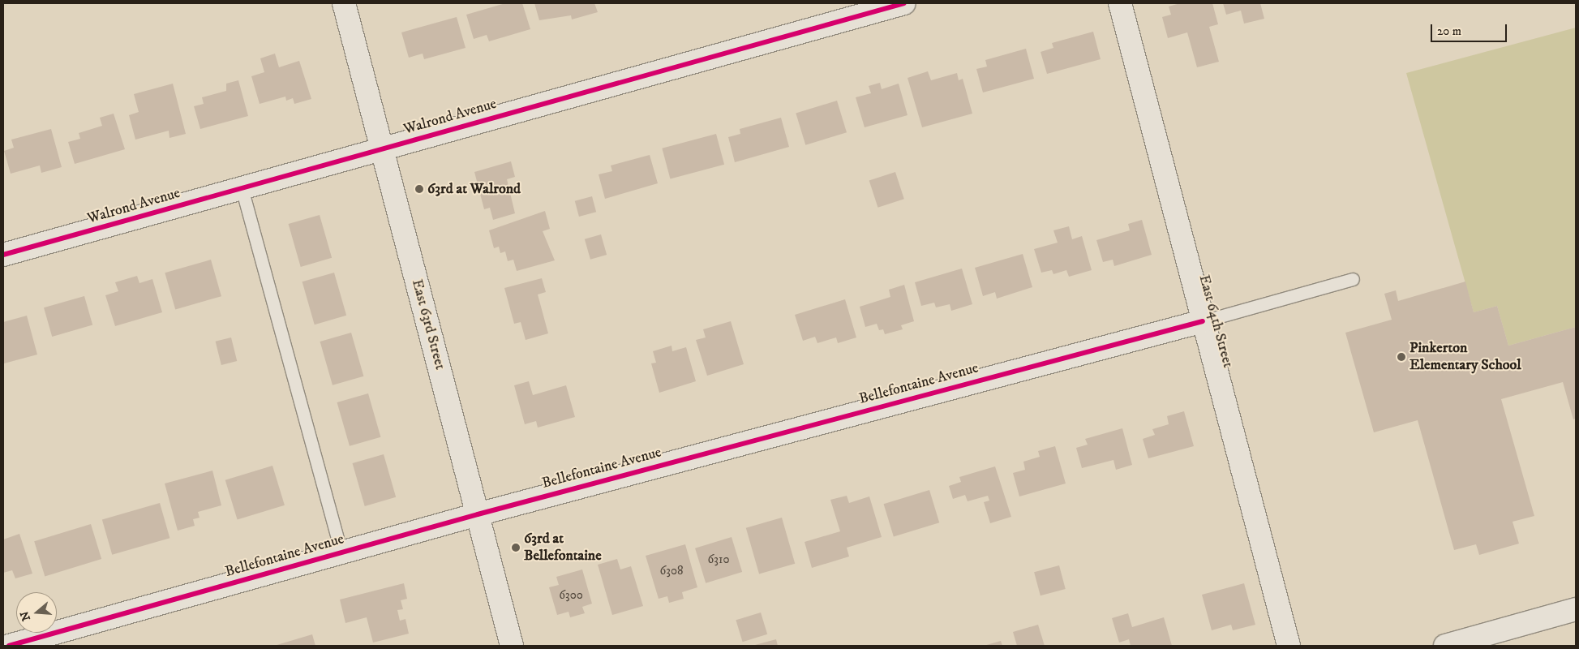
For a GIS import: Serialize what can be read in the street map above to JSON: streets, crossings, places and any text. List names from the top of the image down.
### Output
{
  "streets": {
    "street": [
      "Walrond Avenue",
      "East 64th Street",
      "East 63rd Street",
      "Bellefontaine Avenue"
    ]
  },
  "crossings": [
    ["Walrond Avenue", "East 63rd Street"],
    ["East 64th Street", "Bellefontaine Avenue"],
    ["East 63rd Street", "Bellefontaine Avenue"]
  ],
  "places": ["63rd at Walrond", "Pinkerton Elementary School", "63rd at Bellefontaine"],
  "house_numbers": ["6310", "6308", "6300"],
  "scale_bar": "20 m",
  "north": "left"
}
